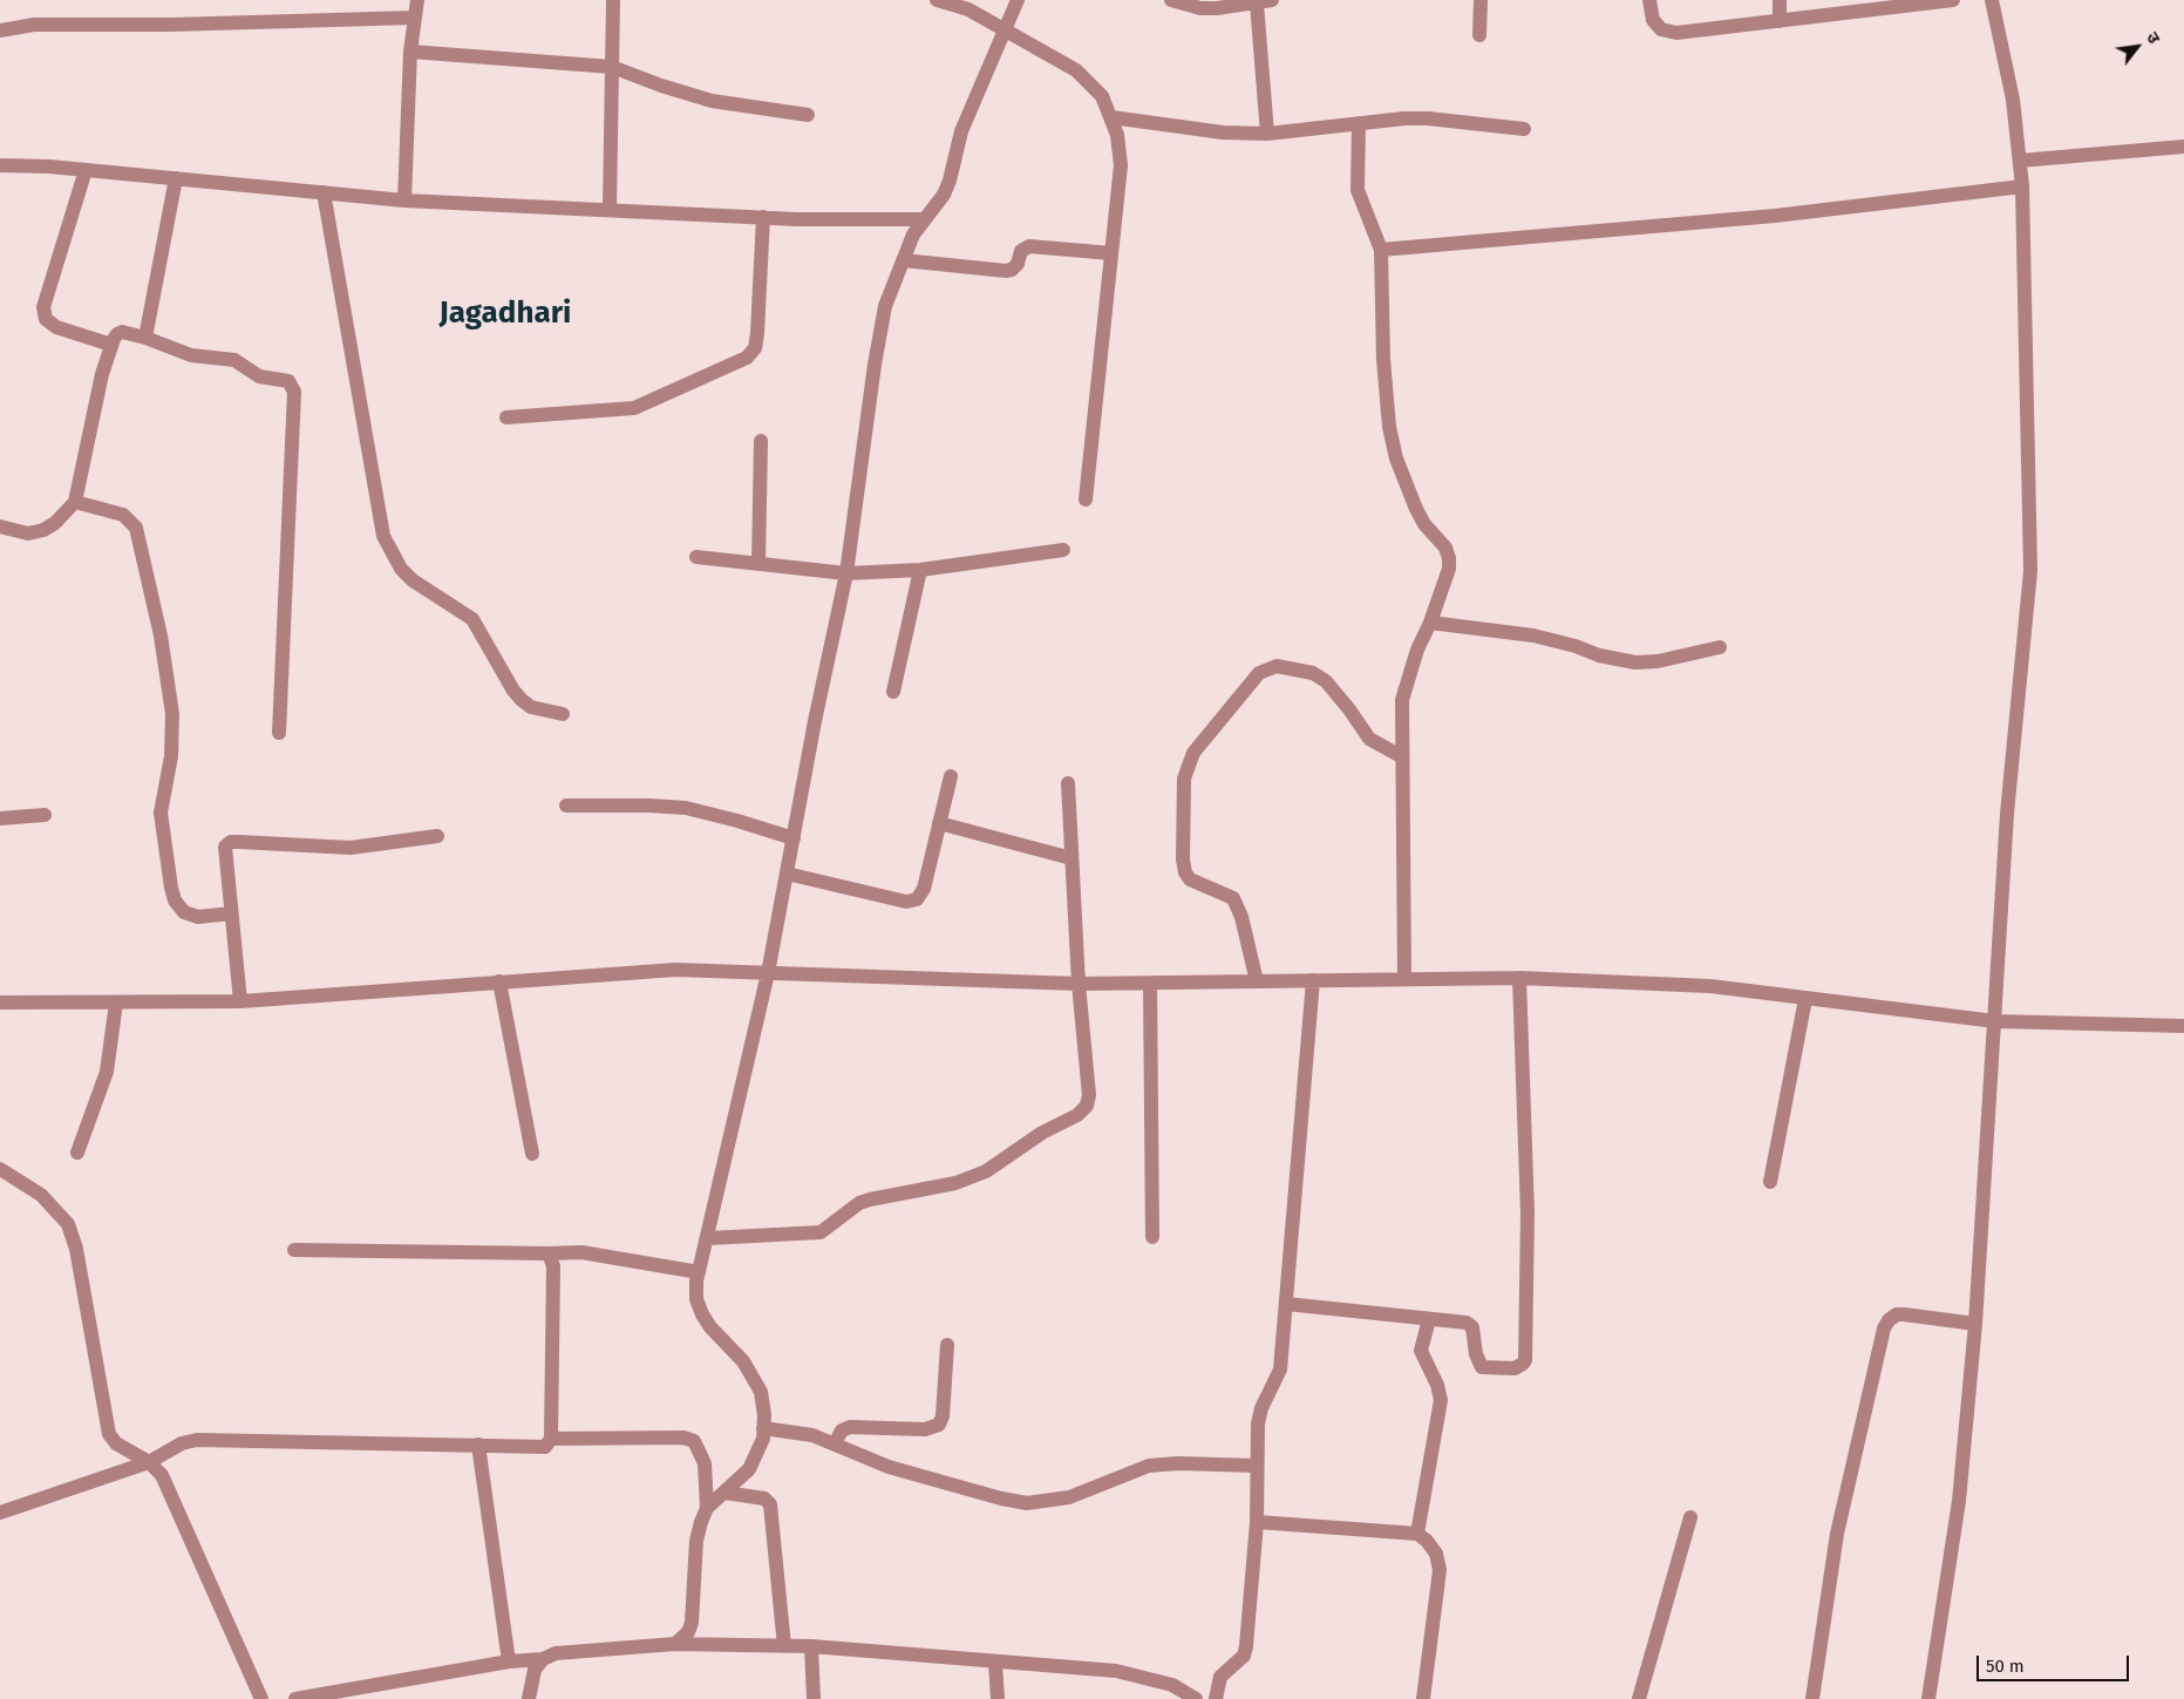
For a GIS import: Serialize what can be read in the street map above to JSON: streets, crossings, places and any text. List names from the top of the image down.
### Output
{
  "districts": ["Jagadhari"],
  "scale_bar": "50 m",
  "north": "top right"
}
